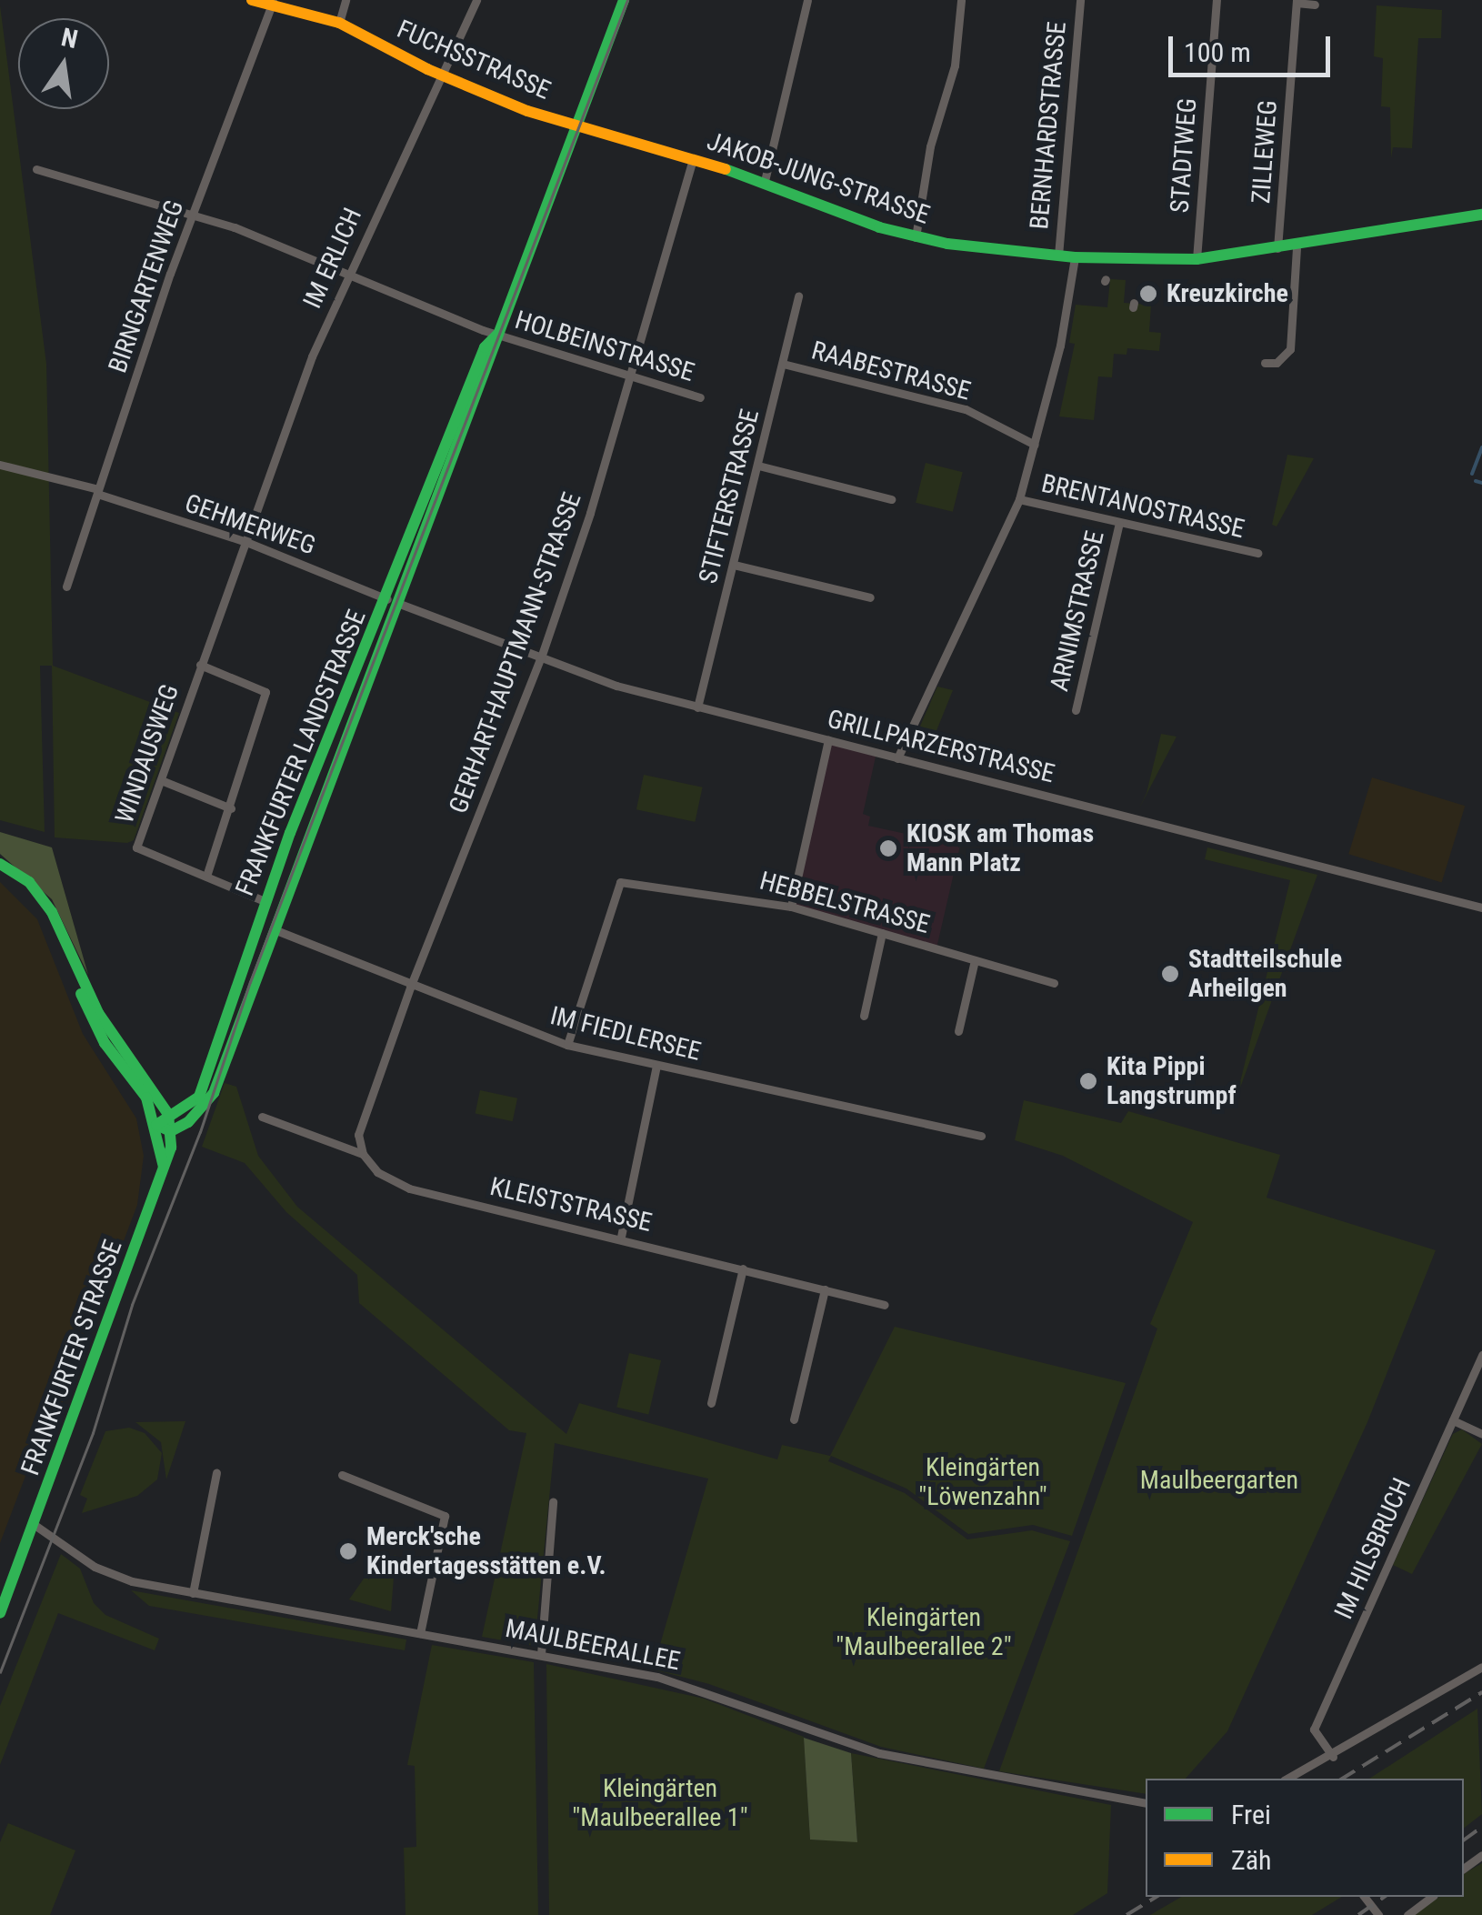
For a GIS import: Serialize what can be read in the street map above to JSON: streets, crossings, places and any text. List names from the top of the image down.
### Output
{
  "streets": {
    "street": [
      "FUCHSSTRASSE",
      "BERNHARDSTRASSE",
      "ZILLEWEG",
      "STADTWEG",
      "JAKOB-JUNG-STRASSE",
      "IM ERLICH",
      "BIRNGARTENWEG",
      "HOLBEINSTRASSE",
      "RAABESTRASSE",
      "STIFTERSTRASSE",
      "BRENTANOSTRASSE",
      "GEHMERWEG",
      "ARNIMSTRASSE",
      "GERHART-HAUPTMANN-STRASSE",
      "GRILLPARZERSTRASSE",
      "FRANKFURTER LANDSTRASSE",
      "WINDAUSWEG",
      "HEBBELSTRASSE",
      "IM FIEDLERSEE",
      "KLEISTSTRASSE",
      "FRANKFURTER STRASSE",
      "IM HILSBRUCH",
      "MAULBEERALLEE"
    ]
  },
  "crossings": [
    ["FUCHSSTRASSE", "JAKOB-JUNG-STRASSE"],
    ["FUCHSSTRASSE", "IM ERLICH"],
    ["FUCHSSTRASSE", "BIRNGARTENWEG"],
    ["FUCHSSTRASSE", "FRANKFURTER LANDSTRASSE"],
    ["BERNHARDSTRASSE", "JAKOB-JUNG-STRASSE"],
    ["ZILLEWEG", "JAKOB-JUNG-STRASSE"],
    ["STADTWEG", "JAKOB-JUNG-STRASSE"],
    ["JAKOB-JUNG-STRASSE", "GERHART-HAUPTMANN-STRASSE"],
    ["JAKOB-JUNG-STRASSE", "FRANKFURTER LANDSTRASSE"],
    ["IM ERLICH", "HOLBEINSTRASSE"],
    ["IM ERLICH", "GEHMERWEG"],
    ["IM ERLICH", "WINDAUSWEG"],
    ["BIRNGARTENWEG", "HOLBEINSTRASSE"],
    ["BIRNGARTENWEG", "GEHMERWEG"],
    ["HOLBEINSTRASSE", "GERHART-HAUPTMANN-STRASSE"],
    ["HOLBEINSTRASSE", "FRANKFURTER LANDSTRASSE"],
    ["RAABESTRASSE", "STIFTERSTRASSE"],
    ["STIFTERSTRASSE", "GRILLPARZERSTRASSE"],
    ["BRENTANOSTRASSE", "ARNIMSTRASSE"],
    ["GEHMERWEG", "GRILLPARZERSTRASSE"],
    ["GEHMERWEG", "FRANKFURTER LANDSTRASSE"],
    ["GEHMERWEG", "WINDAUSWEG"],
    ["GERHART-HAUPTMANN-STRASSE", "GRILLPARZERSTRASSE"],
    ["GERHART-HAUPTMANN-STRASSE", "IM FIEDLERSEE"],
    ["GERHART-HAUPTMANN-STRASSE", "KLEISTSTRASSE"],
    ["GRILLPARZERSTRASSE", "FRANKFURTER LANDSTRASSE"],
    ["FRANKFURTER LANDSTRASSE", "WINDAUSWEG"],
    ["FRANKFURTER LANDSTRASSE", "IM FIEDLERSEE"],
    ["FRANKFURTER LANDSTRASSE", "FRANKFURTER STRASSE"],
    ["HEBBELSTRASSE", "IM FIEDLERSEE"],
    ["FRANKFURTER STRASSE", "MAULBEERALLEE"]
  ],
  "parks": [
    "Kleingärten \"Löwenzahn\"",
    "Maulbeergarten",
    "Kleingärten \"Maulbeerallee 2\"",
    "Kleingärten \"Maulbeerallee 1\""
  ],
  "places": [
    "Kreuzkirche",
    "KIOSK am Thomas Mann Platz",
    "Stadtteilschule Arheilgen",
    "Kita Pippi Langstrumpf",
    "Merck'sche Kindertagesstätten e.V."
  ],
  "legend": ["Frei", "Zäh"],
  "scale_bar": "100 m",
  "north": "top"
}
